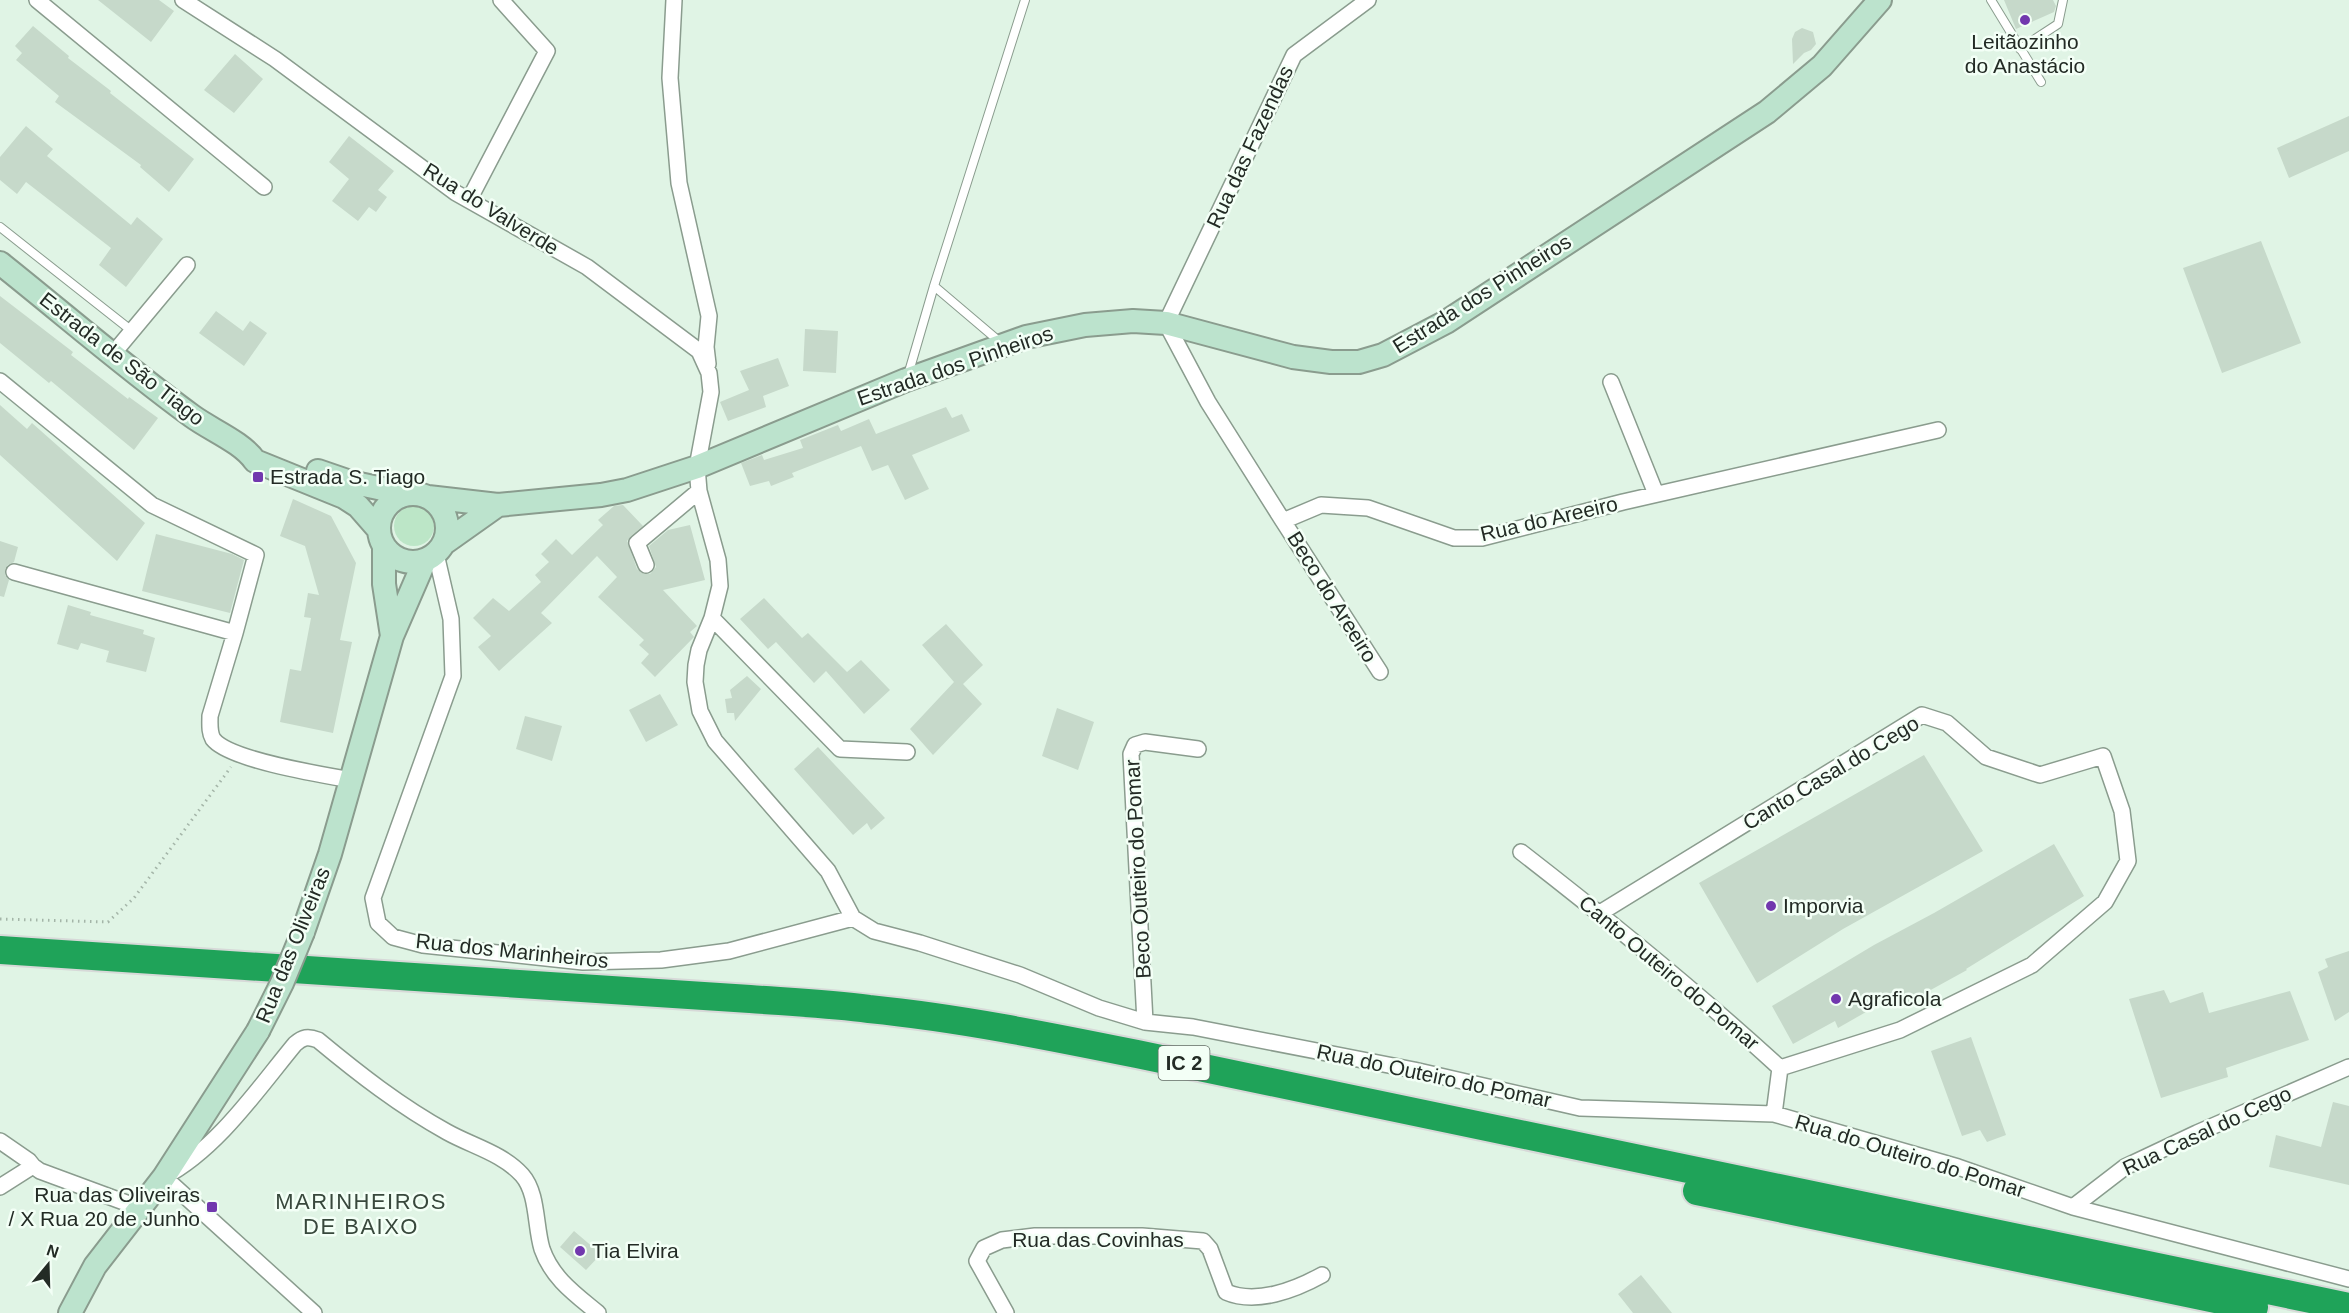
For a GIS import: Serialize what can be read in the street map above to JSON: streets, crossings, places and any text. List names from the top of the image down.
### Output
{
  "streets": {
    "highway": ["IC 2"],
    "main road": ["Estrada dos Pinheiros", "Estrada de São Tiago", "Rua das Oliveiras"],
    "street": [
      "Rua das Fazendas",
      "Rua do Valverde",
      "Rua do Areeiro",
      "Beco do Areeiro",
      "Canto Casal do Cego",
      "Beco Outeiro do Pomar",
      "Rua dos Marinheiros",
      "Canto Outeiro do Pomar",
      "Rua do Outeiro do Pomar",
      "Rua Casal do Cego",
      "Rua das Covinhas"
    ]
  },
  "crossings": [
    ["Rua das Fazendas", "Estrada dos Pinheiros"],
    ["Rua do Valverde", "Estrada dos Pinheiros"],
    ["Rua do Valverde", "Rua dos Marinheiros"],
    ["Rua do Valverde", "Rua do Outeiro do Pomar"],
    ["Estrada dos Pinheiros", "Estrada de São Tiago"],
    ["Estrada dos Pinheiros", "Rua das Oliveiras"],
    ["Estrada dos Pinheiros", "Rua dos Marinheiros"],
    ["Estrada de São Tiago", "Rua das Oliveiras"],
    ["Estrada de São Tiago", "Rua dos Marinheiros"],
    ["Rua do Areeiro", "Beco do Areeiro"],
    ["Canto Casal do Cego", "Canto Outeiro do Pomar"],
    ["Beco Outeiro do Pomar", "Rua do Outeiro do Pomar"],
    ["Rua das Oliveiras", "Rua dos Marinheiros"],
    ["Rua dos Marinheiros", "Rua do Outeiro do Pomar"],
    ["Rua do Outeiro do Pomar", "Rua Casal do Cego"]
  ],
  "districts": ["MARINHEIROS DE BAIXO"],
  "places": {
    "other": [
      "Leitãozinho do Anastácio",
      "Imporvia",
      "Agraficola",
      "Tia Elvira"
    ],
    "transit": ["Estrada S. Tiago", "Rua das Oliveiras / X Rua 20 de Junho"]
  },
  "north": "top"
}
